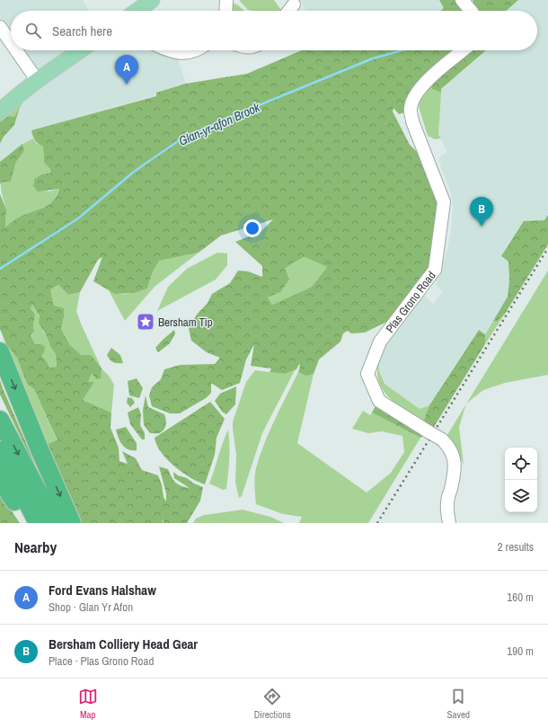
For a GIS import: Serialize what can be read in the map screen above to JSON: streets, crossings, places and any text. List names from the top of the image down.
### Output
{
  "streets": {
    "street": ["Plas Grono Road"]
  },
  "water": ["Glan-yr-afon Brook"],
  "places": {
    "place": ["Bersham Tip"]
  },
  "page": {
    "search": "Search here",
    "pins": ["A", "B"],
    "heading": ["Nearby", "2 results"],
    "list": [
      {
        "mark": "A",
        "name": "Ford Evans Halshaw",
        "note": "Shop · Glan Yr Afon",
        "value": "160 m"
      },
      {
        "mark": "B",
        "name": "Bersham Colliery Head Gear",
        "note": "Place · Plas Grono Road",
        "value": "190 m"
      }
    ],
    "nav": ["Map", "Directions", "Saved"]
  }
}
